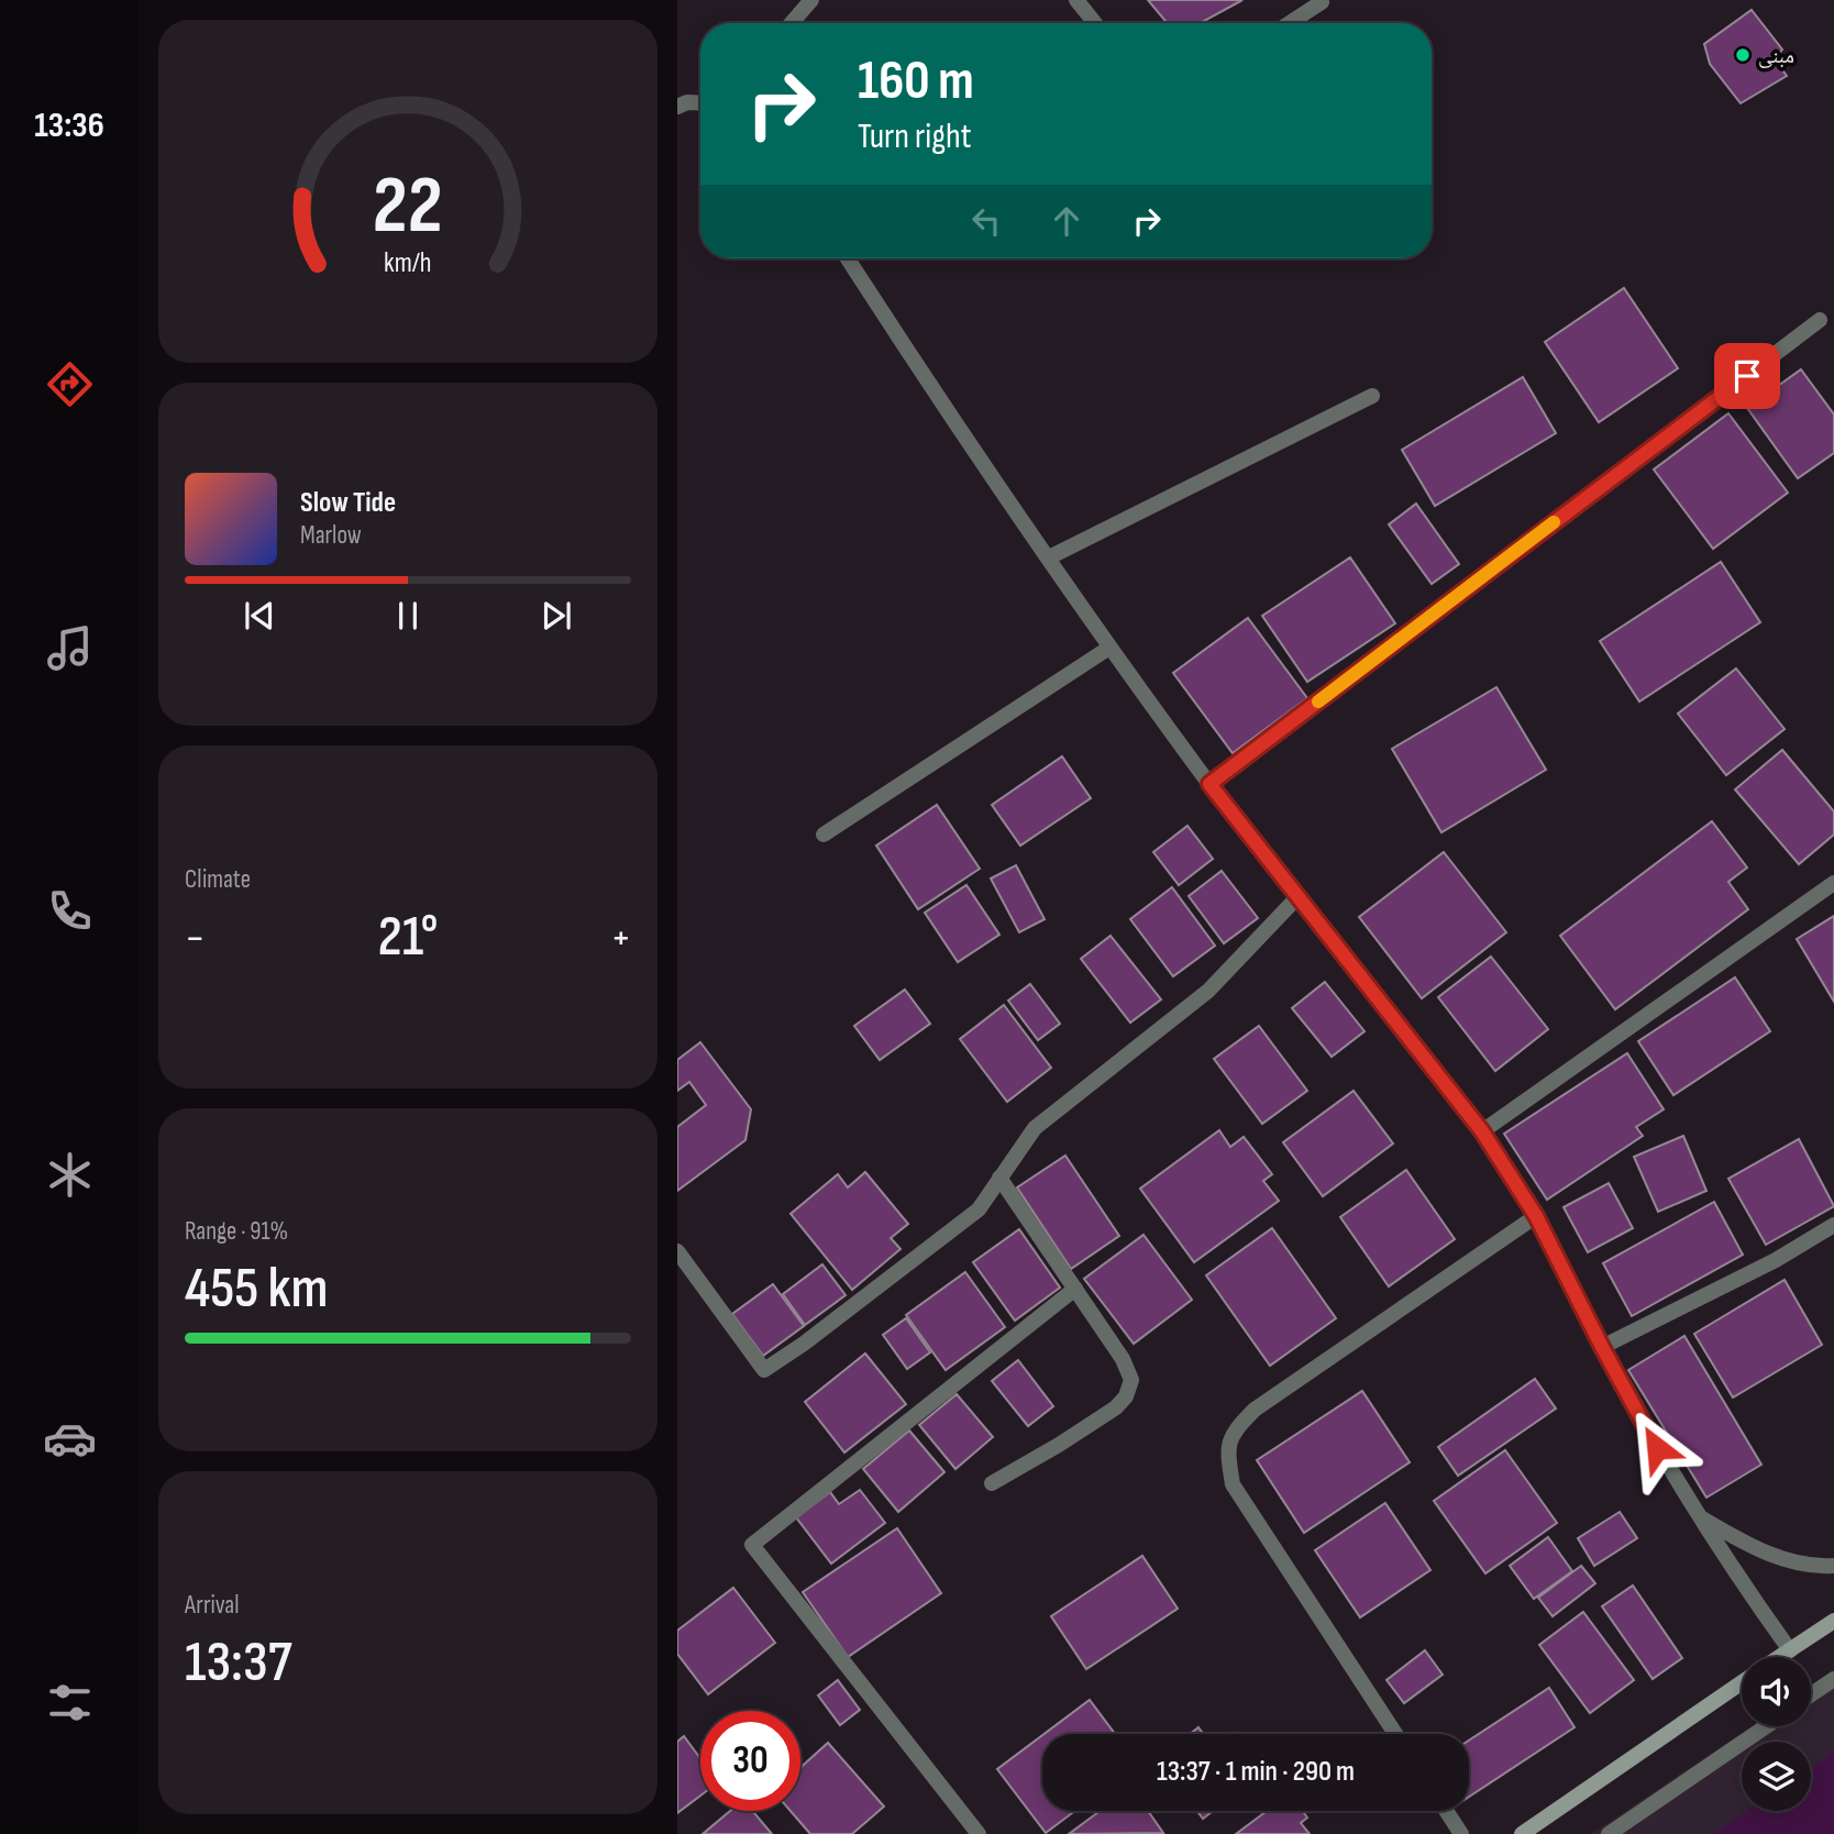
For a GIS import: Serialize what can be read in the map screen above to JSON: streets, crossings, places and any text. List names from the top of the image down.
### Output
{
  "places": ["مبنى"],
  "page": {
    "tabs": "13:36",
    "turn": ["160 m", "Turn right"],
    "song": ["Slow Tide", "Marlow"],
    "tile": [
      "Climate",
      ["Range · 91%", "455 km"],
      ["Arrival", "13:37"]
    ],
    "heat": ["−", "21°", "+"],
    "limit": "30",
    "trip": "13:37 · 1 min · 290 m",
    "gauge": ["22", "km/h"]
  }
}
